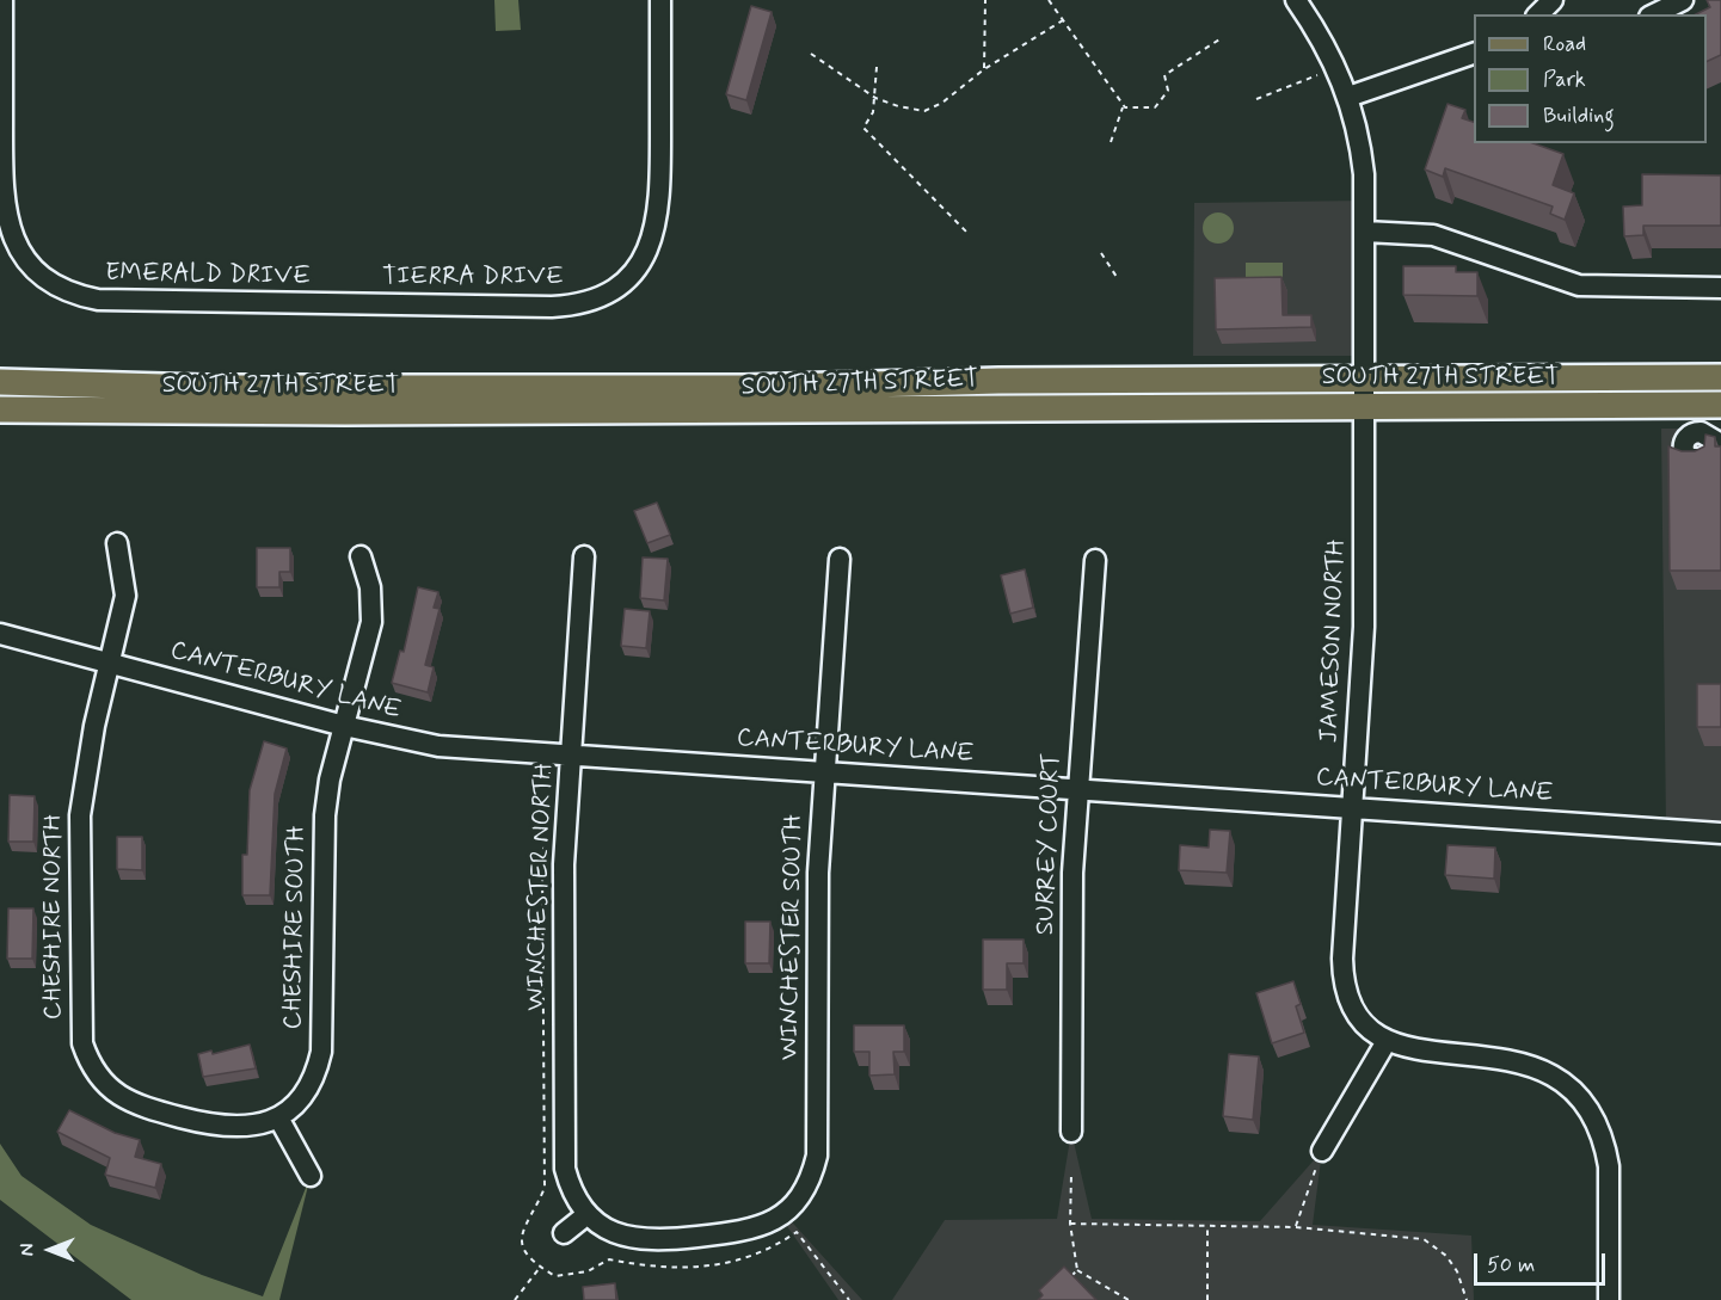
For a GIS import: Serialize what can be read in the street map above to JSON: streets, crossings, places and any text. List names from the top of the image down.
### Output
{
  "streets": {
    "main road": ["SOUTH 27TH STREET"],
    "street": [
      "EMERALD DRIVE",
      "TIERRA DRIVE",
      "JAMESON NORTH",
      "CANTERBURY LANE",
      "SURREY COURT",
      "WINCHESTER NORTH",
      "CHESHIRE NORTH",
      "CHESHIRE SOUTH",
      "WINCHESTER SOUTH"
    ]
  },
  "crossings": [
    ["EMERALD DRIVE", "TIERRA DRIVE"],
    ["SOUTH 27TH STREET", "JAMESON NORTH"],
    ["JAMESON NORTH", "CANTERBURY LANE"],
    ["CANTERBURY LANE", "SURREY COURT"],
    ["CANTERBURY LANE", "WINCHESTER NORTH"],
    ["CANTERBURY LANE", "CHESHIRE NORTH"],
    ["CANTERBURY LANE", "CHESHIRE SOUTH"],
    ["CANTERBURY LANE", "WINCHESTER SOUTH"],
    ["WINCHESTER NORTH", "WINCHESTER SOUTH"],
    ["CHESHIRE NORTH", "CHESHIRE SOUTH"]
  ],
  "legend": ["Road", "Park", "Building"],
  "scale_bar": "50 m",
  "north": "left"
}
